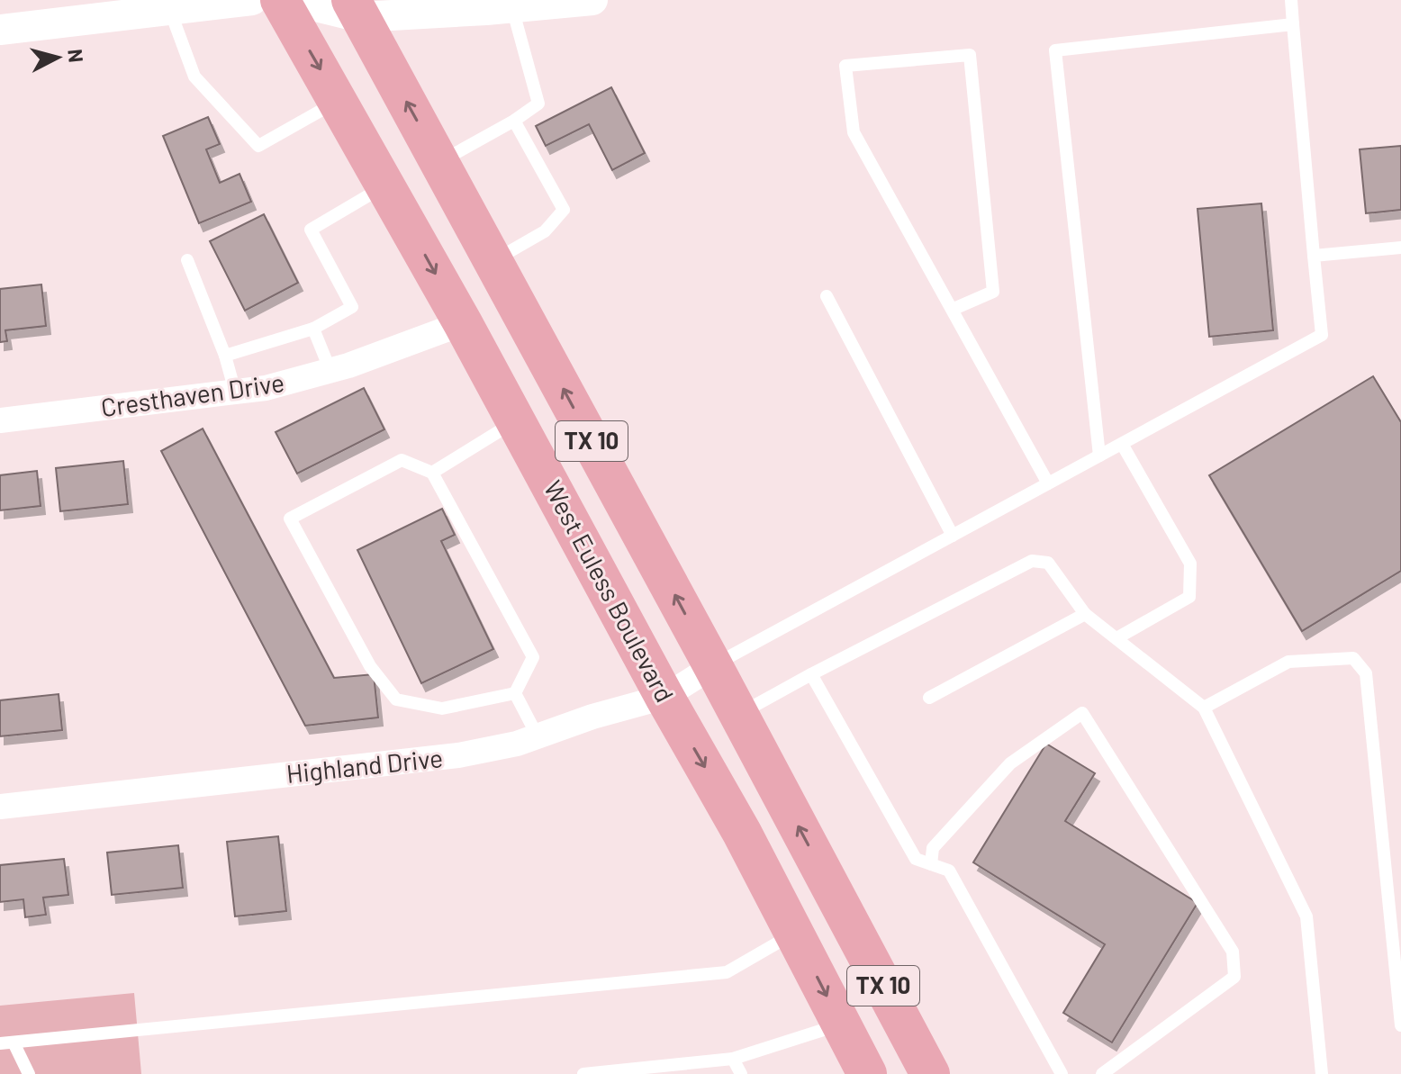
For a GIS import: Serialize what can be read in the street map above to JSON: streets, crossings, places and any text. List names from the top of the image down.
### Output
{
  "streets": {
    "main road": ["TX 10", "West Euless Boulevard"],
    "street": ["Cresthaven Drive", "Highland Drive"]
  },
  "crossings": [
    ["Cresthaven Drive", "West Euless Boulevard"],
    ["TX 10", "Highland Drive"],
    ["West Euless Boulevard", "Highland Drive"]
  ],
  "north": "right"
}
